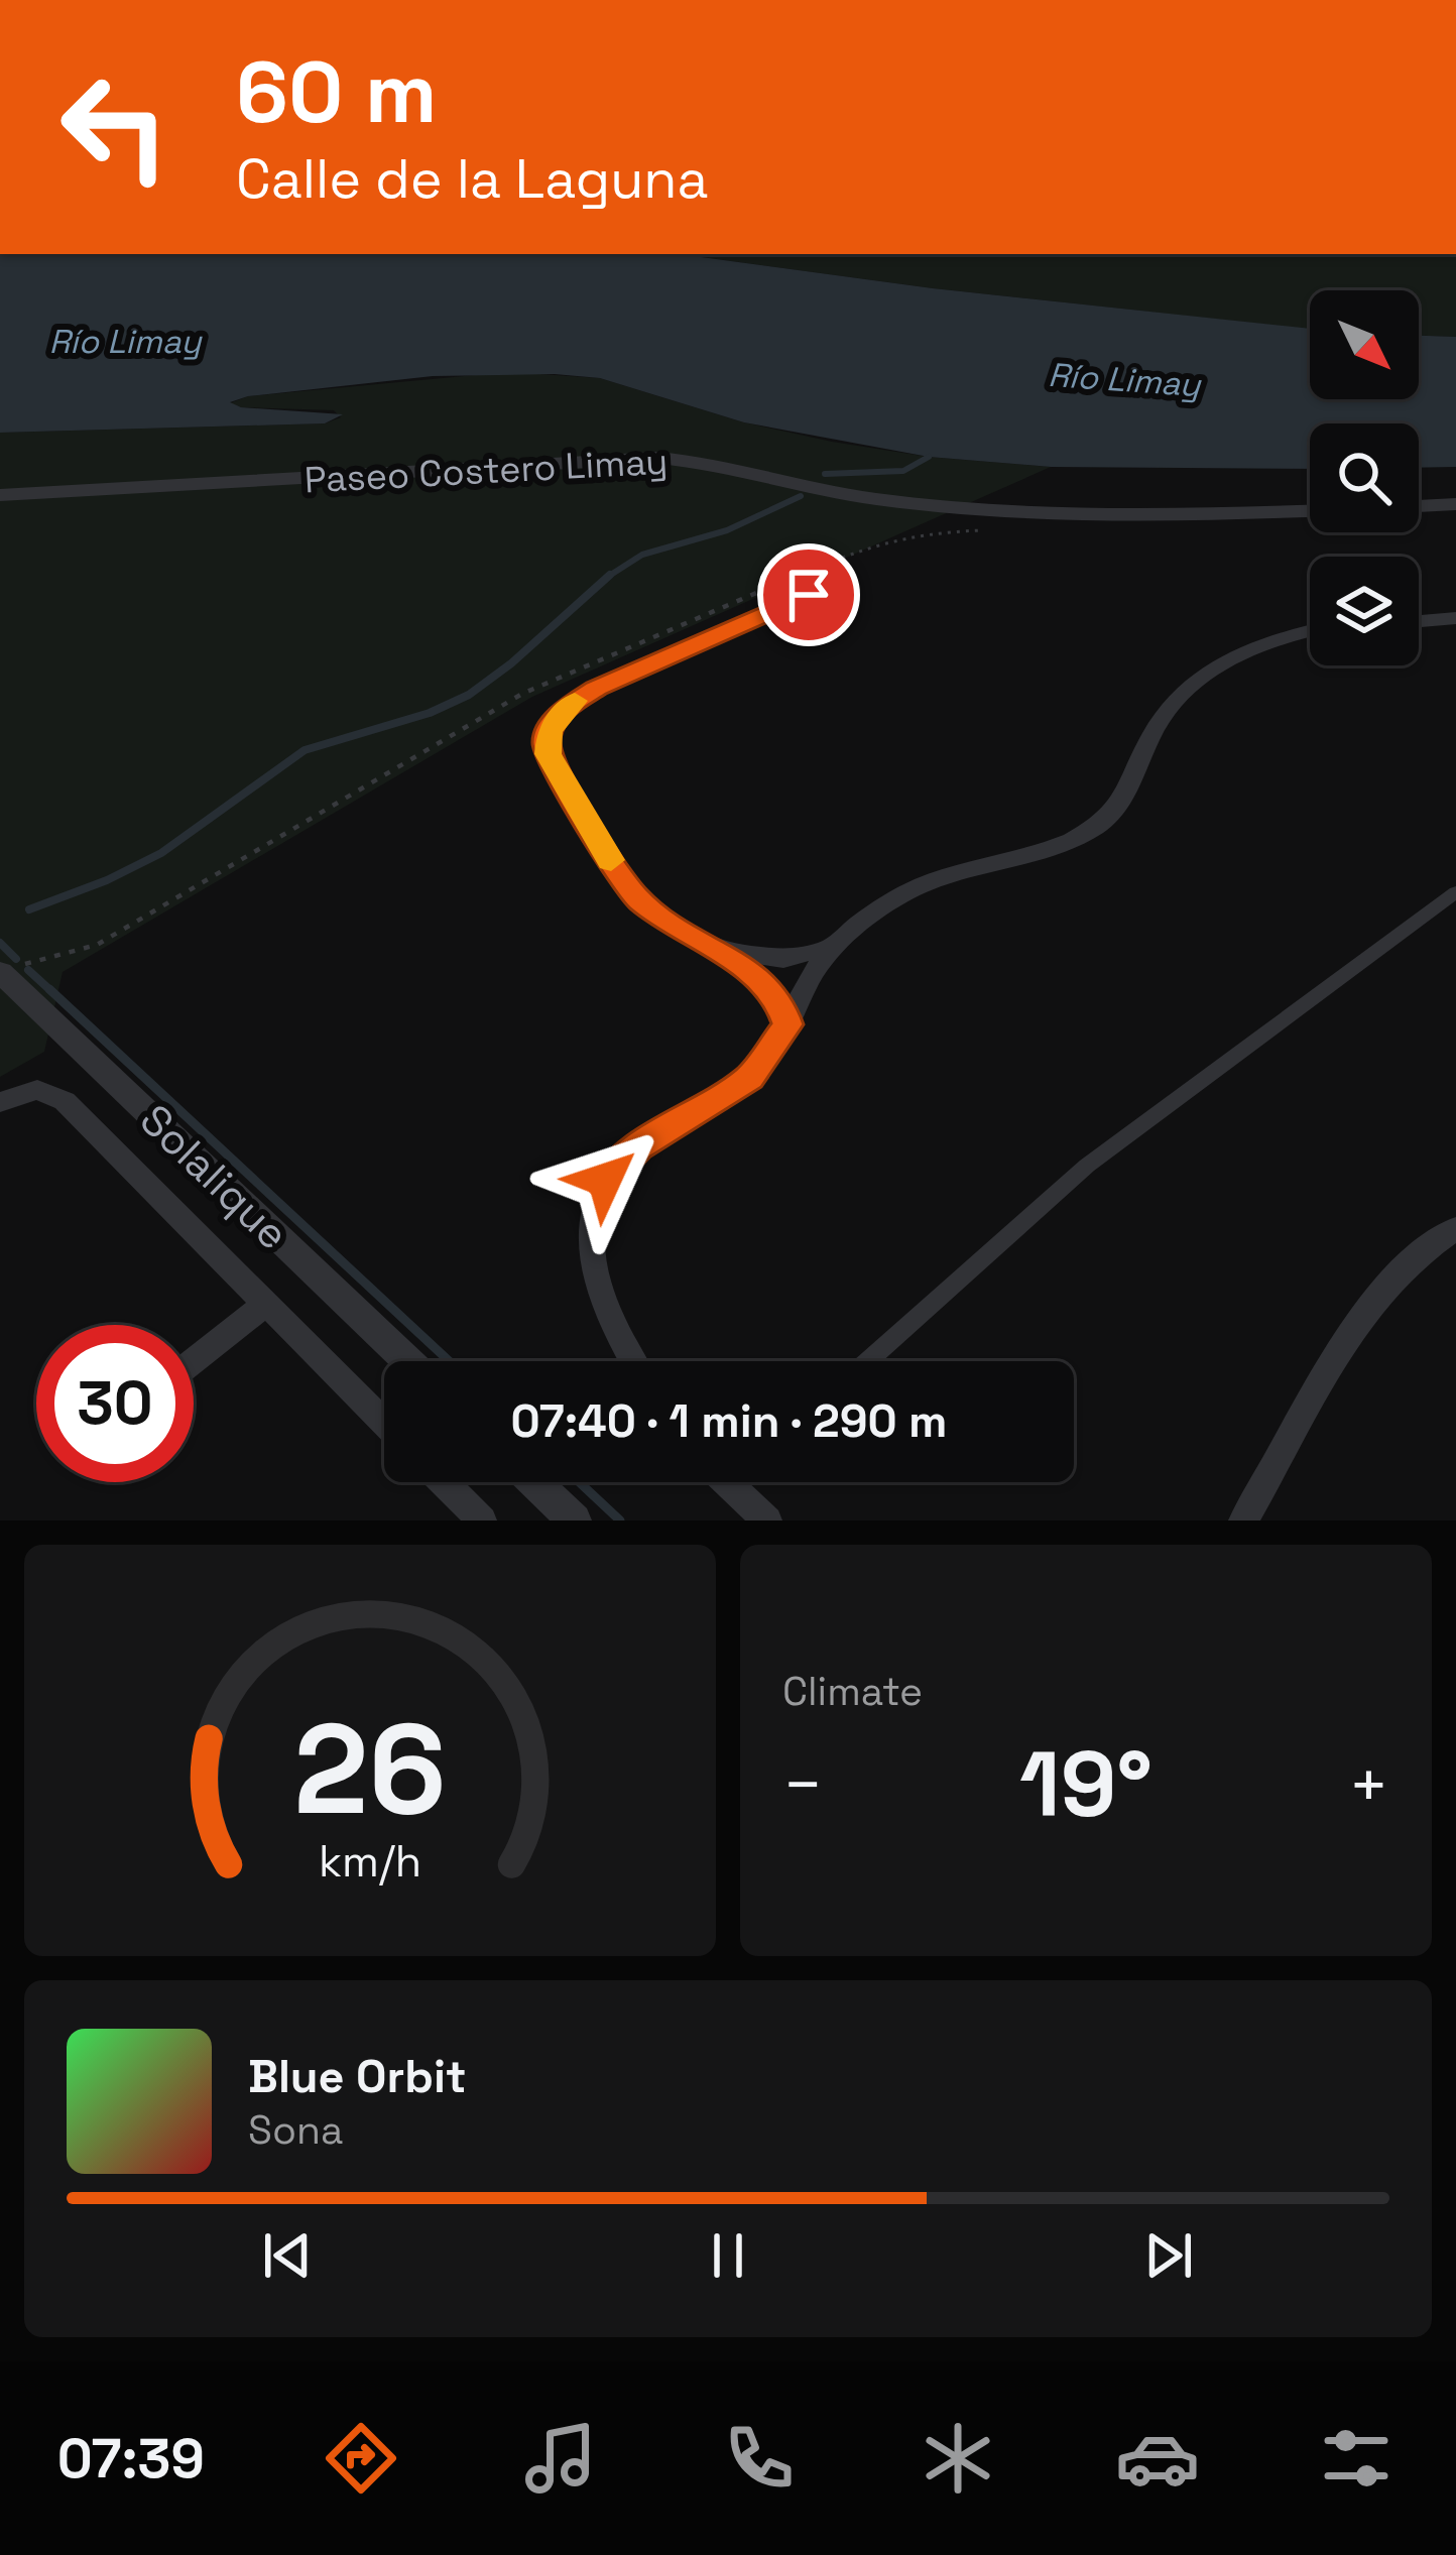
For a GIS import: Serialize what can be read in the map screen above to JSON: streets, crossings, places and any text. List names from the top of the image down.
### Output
{
  "streets": {
    "street": ["Paseo Costero Limay", "Solalique"]
  },
  "water": ["Río Limay"],
  "north": "bottom right",
  "page": {
    "turn": ["60 m", "Calle de la Laguna"],
    "limit": "30",
    "trip": "07:40 · 1 min · 290 m",
    "tile": "Climate",
    "heat": ["−", "19°", "+"],
    "song": ["Blue Orbit", "Sona"],
    "tabs": "07:39",
    "gauge": ["26", "km/h"]
  }
}
